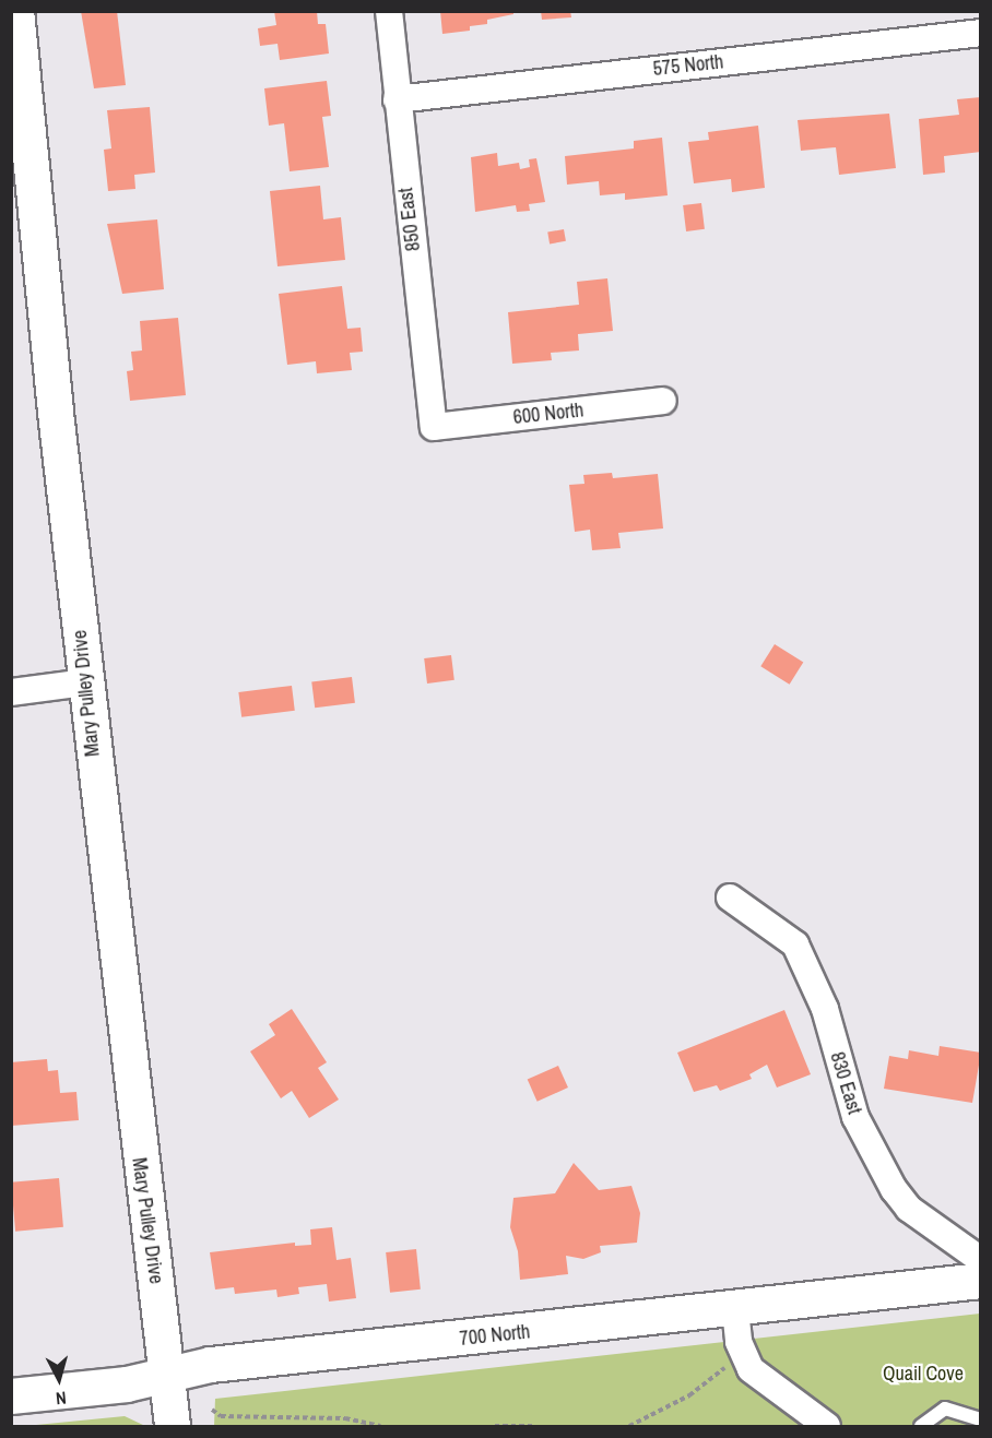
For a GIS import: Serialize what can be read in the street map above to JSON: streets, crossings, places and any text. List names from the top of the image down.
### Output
{
  "streets": {
    "street": [
      "575 North",
      "850 East",
      "600 North",
      "Mary Pulley Drive",
      "830 East",
      "700 North"
    ]
  },
  "crossings": [
    ["575 North", "850 East"],
    ["850 East", "600 North"],
    ["Mary Pulley Drive", "700 North"]
  ],
  "parks": ["Quail Cove"],
  "north": "bottom"
}
